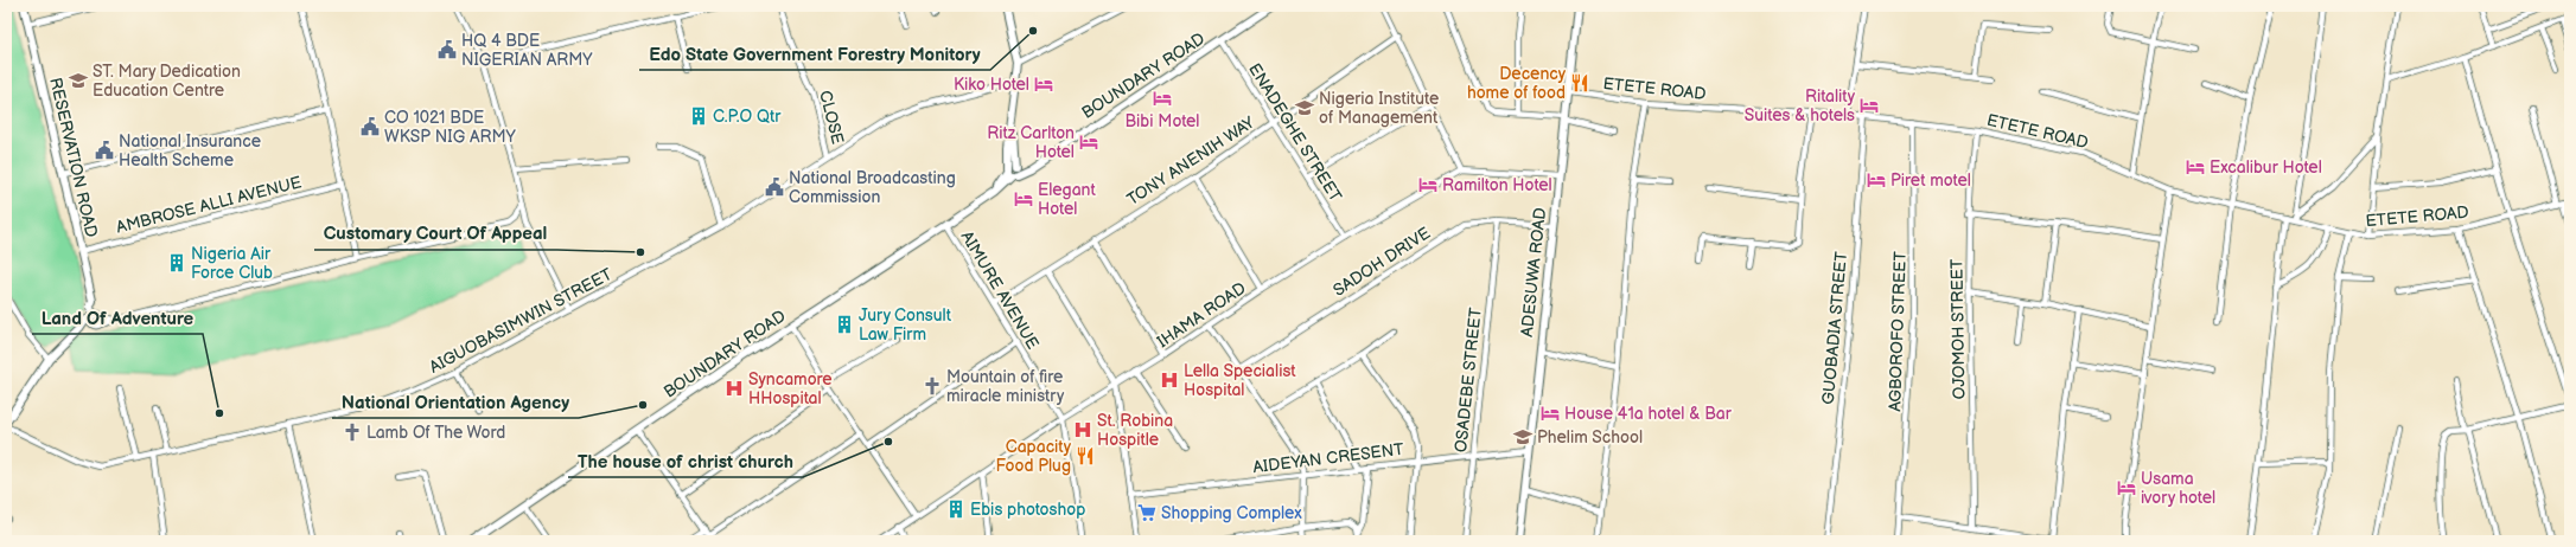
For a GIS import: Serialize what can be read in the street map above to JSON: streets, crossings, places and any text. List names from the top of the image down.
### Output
{
  "streets": {
    "street": [
      "BOUNDARY ROAD",
      "ETETE ROAD",
      "CLOSE",
      "ENADEGHE STREET",
      "RESERVATION ROAD",
      "TONY ANENIH WAY",
      "AMBROSE ALLI AVENUE",
      "SADOH DRIVE",
      "ADESUWA ROAD",
      "AIMURE AVENUE",
      "IHAMA ROAD",
      "AIGUOBASIMWIN STREET",
      "GUOBADIA STREET",
      "OJOMOH STREET",
      "AGBOROFO STREET",
      "OSADEBE STREET",
      "AIDEYAN CRESENT"
    ]
  },
  "crossings": [
    ["BOUNDARY ROAD", "ENADEGHE STREET"],
    ["BOUNDARY ROAD", "AIMURE AVENUE"],
    ["ETETE ROAD", "ADESUWA ROAD"],
    ["ETETE ROAD", "GUOBADIA STREET"],
    ["ETETE ROAD", "OJOMOH STREET"],
    ["ETETE ROAD", "AGBOROFO STREET"],
    ["CLOSE", "AIGUOBASIMWIN STREET"],
    ["ENADEGHE STREET", "TONY ANENIH WAY"],
    ["ENADEGHE STREET", "IHAMA ROAD"],
    ["RESERVATION ROAD", "AMBROSE ALLI AVENUE"],
    ["TONY ANENIH WAY", "AIMURE AVENUE"],
    ["SADOH DRIVE", "ADESUWA ROAD"],
    ["SADOH DRIVE", "OSADEBE STREET"],
    ["ADESUWA ROAD", "AIDEYAN CRESENT"],
    ["AIMURE AVENUE", "IHAMA ROAD"],
    ["OSADEBE STREET", "AIDEYAN CRESENT"]
  ],
  "places": {
    "other": [
      "Edo State Government Forestry Monitory",
      "Customary Court Of Appeal",
      "National Orientation Agency",
      "Land Of Adventure",
      "The house of christ church"
    ],
    "public building": [
      "HQ 4 BDE NIGERIAN ARMY",
      "CO 1021 BDE WKSP NIG ARMY",
      "National Insurance Health Scheme",
      "National Broadcasting Commission"
    ],
    "school or university": ["ST. Mary Dedication Education Centre", "Nigeria Institute of Management", "Phelim School"],
    "restaurant": ["Decency home of food", "Capacity Food Plug"],
    "hotel": [
      "Kiko Hotel",
      "Bibi Motel",
      "Ritality Suites & hotels",
      "Ritz Carlton Hotel",
      "Excalibur Hotel",
      "Piret motel",
      "Ramilton Hotel",
      "Elegant Hotel",
      "House 41a hotel & Bar",
      "Usama ivory hotel"
    ],
    "building": [
      "C.P.O Qtr",
      "Nigeria Air Force Club",
      "Jury Consult Law Firm",
      "Ebis photoshop"
    ],
    "hospital": ["Lella Specialist Hospital", "Syncamore HHospital", "St. Robina Hospitle"],
    "church": ["Mountain of fire miracle ministry", "Lamb Of The Word"],
    "supermarket": ["Shopping Complex"]
  }
}
